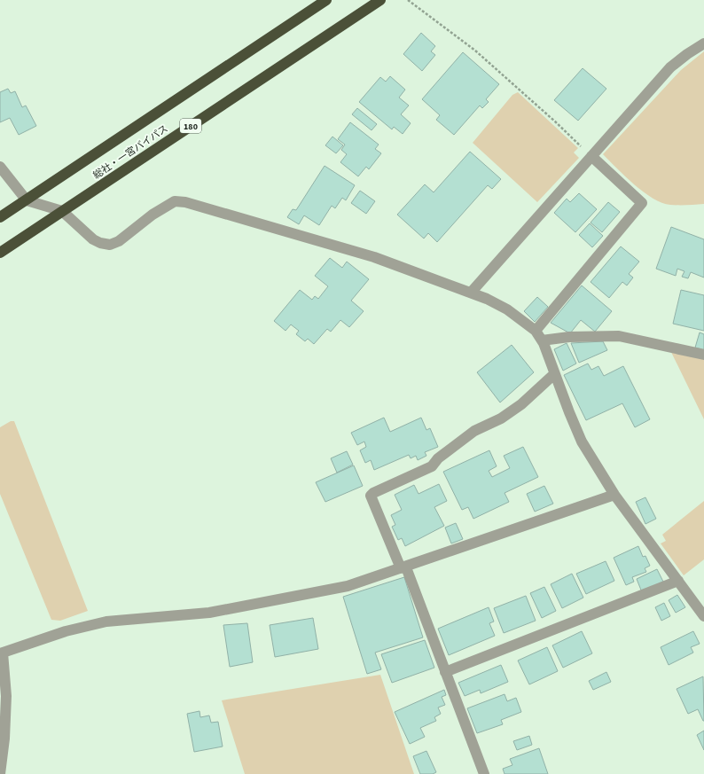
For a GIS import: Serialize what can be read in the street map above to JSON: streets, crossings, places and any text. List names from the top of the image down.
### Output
{
  "streets": {
    "highway": ["180", "総社・一宮バイパス"]
  }
}
